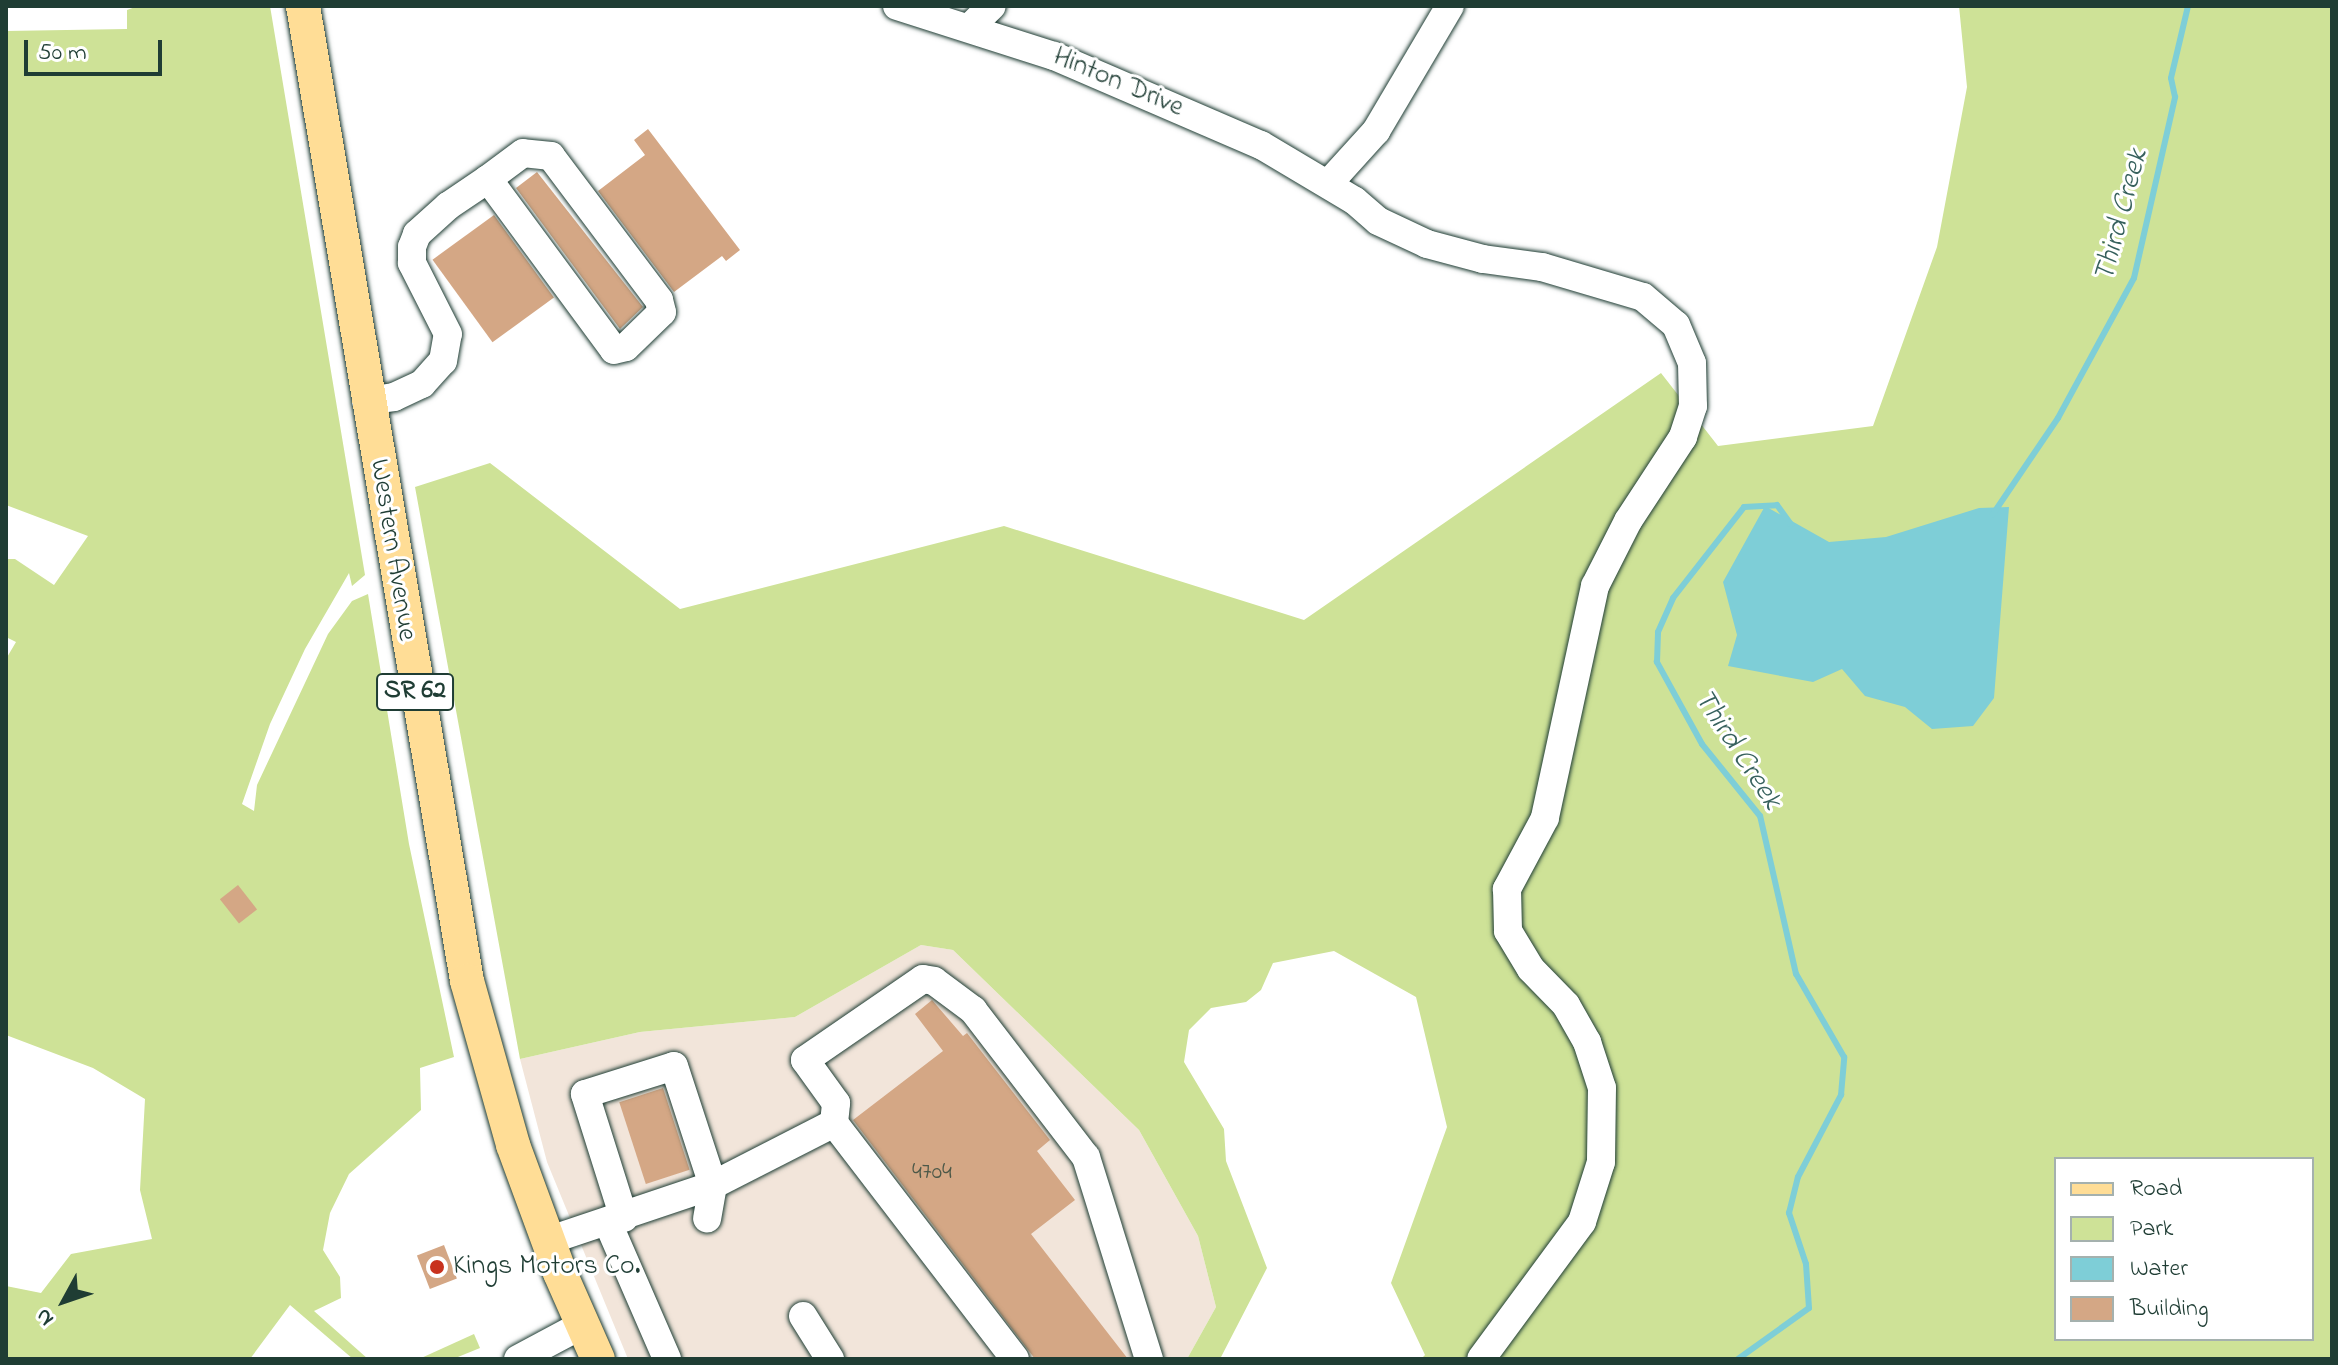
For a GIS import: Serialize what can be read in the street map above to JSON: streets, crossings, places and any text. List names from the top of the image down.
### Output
{
  "streets": {
    "main road": ["Western Avenue", "SR 62"],
    "street": ["Hinton Drive"]
  },
  "water": ["Third Creek"],
  "places": ["Kings Motors Co."],
  "house_numbers": ["4704"],
  "legend": [
    "Road",
    "Park",
    "Water",
    "Building"
  ],
  "scale_bar": "50 m",
  "north": "bottom left"
}
